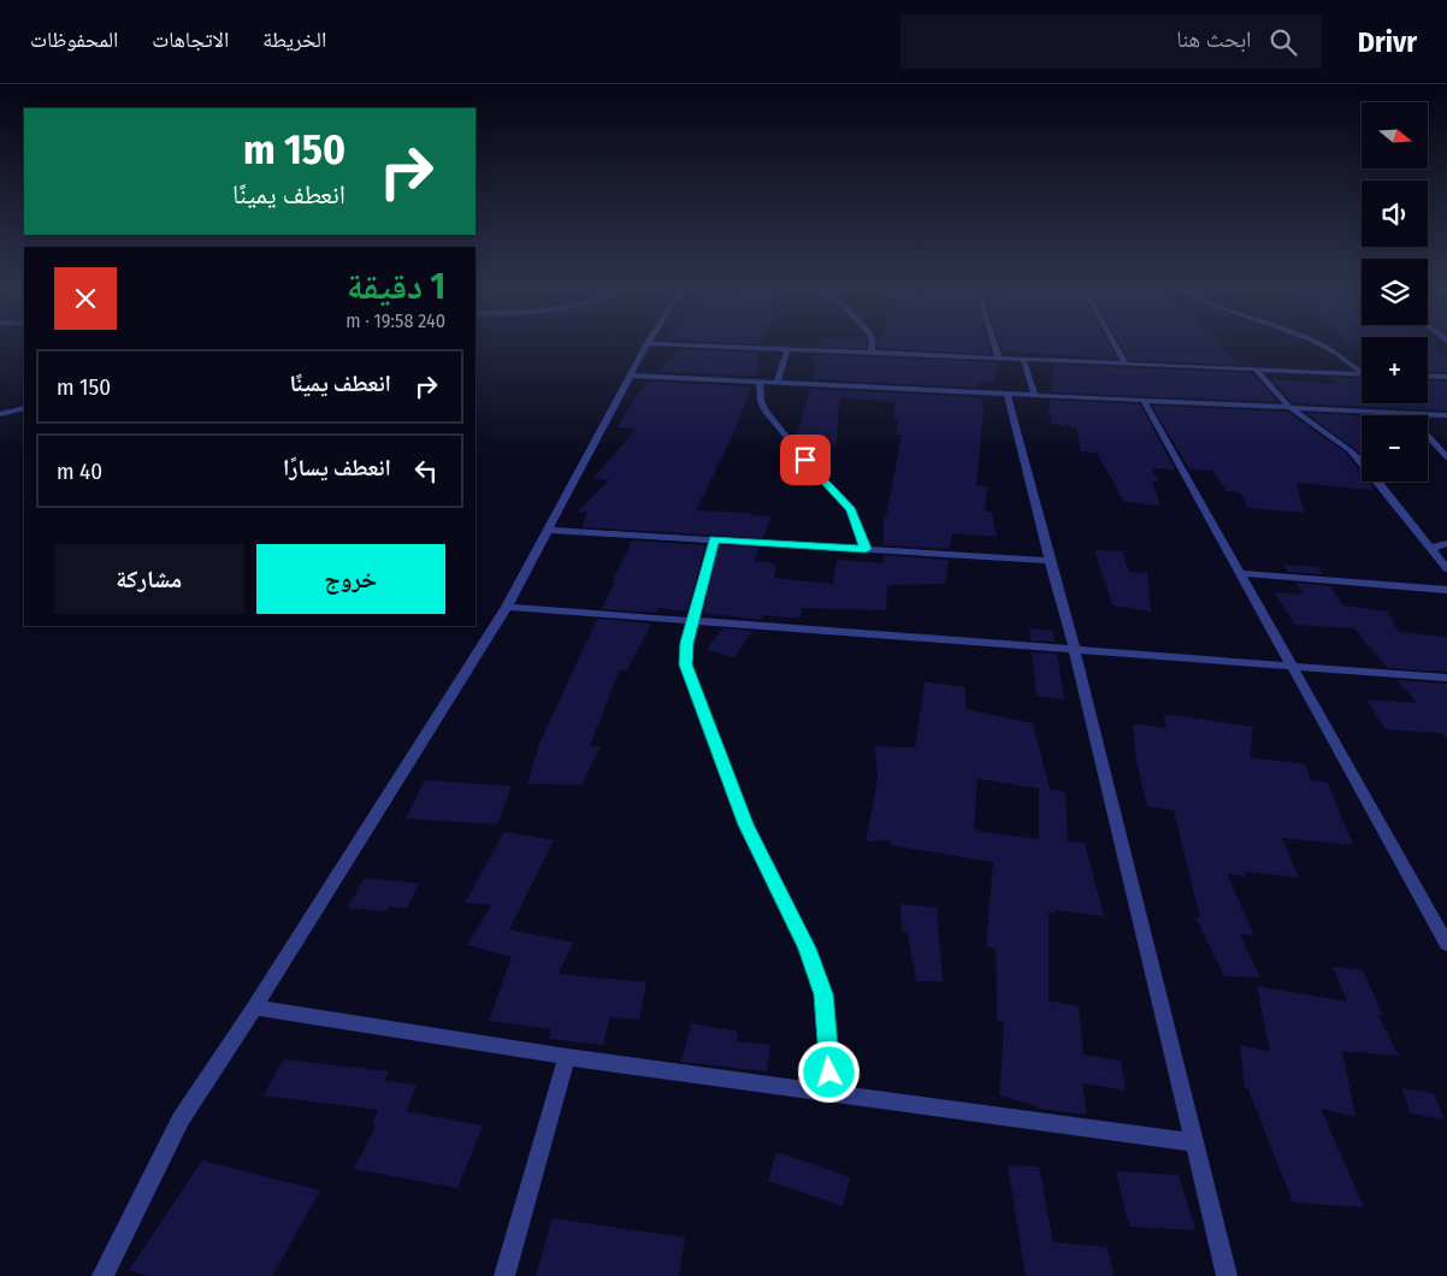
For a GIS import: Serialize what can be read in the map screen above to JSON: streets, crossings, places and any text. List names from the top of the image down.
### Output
{
  "north": "right",
  "page": {
    "header": "Drivr",
    "search": "ابحث هنا",
    "nav": ["الخريطة", "الاتجاهات", "المحفوظات"],
    "map_buttons": ["+", "−"],
    "turn": ["150 m", "انعطف يمينًا"],
    "heading": ["1 دقيقة", "240 m · 19:58"],
    "list": [
      {
        "name": "انعطف يمينًا",
        "value": "150 m"
      },
      {
        "name": "انعطف يسارًا",
        "value": "40 m"
      }
    ],
    "buttons": ["خروج", "مشاركة"]
  }
}
